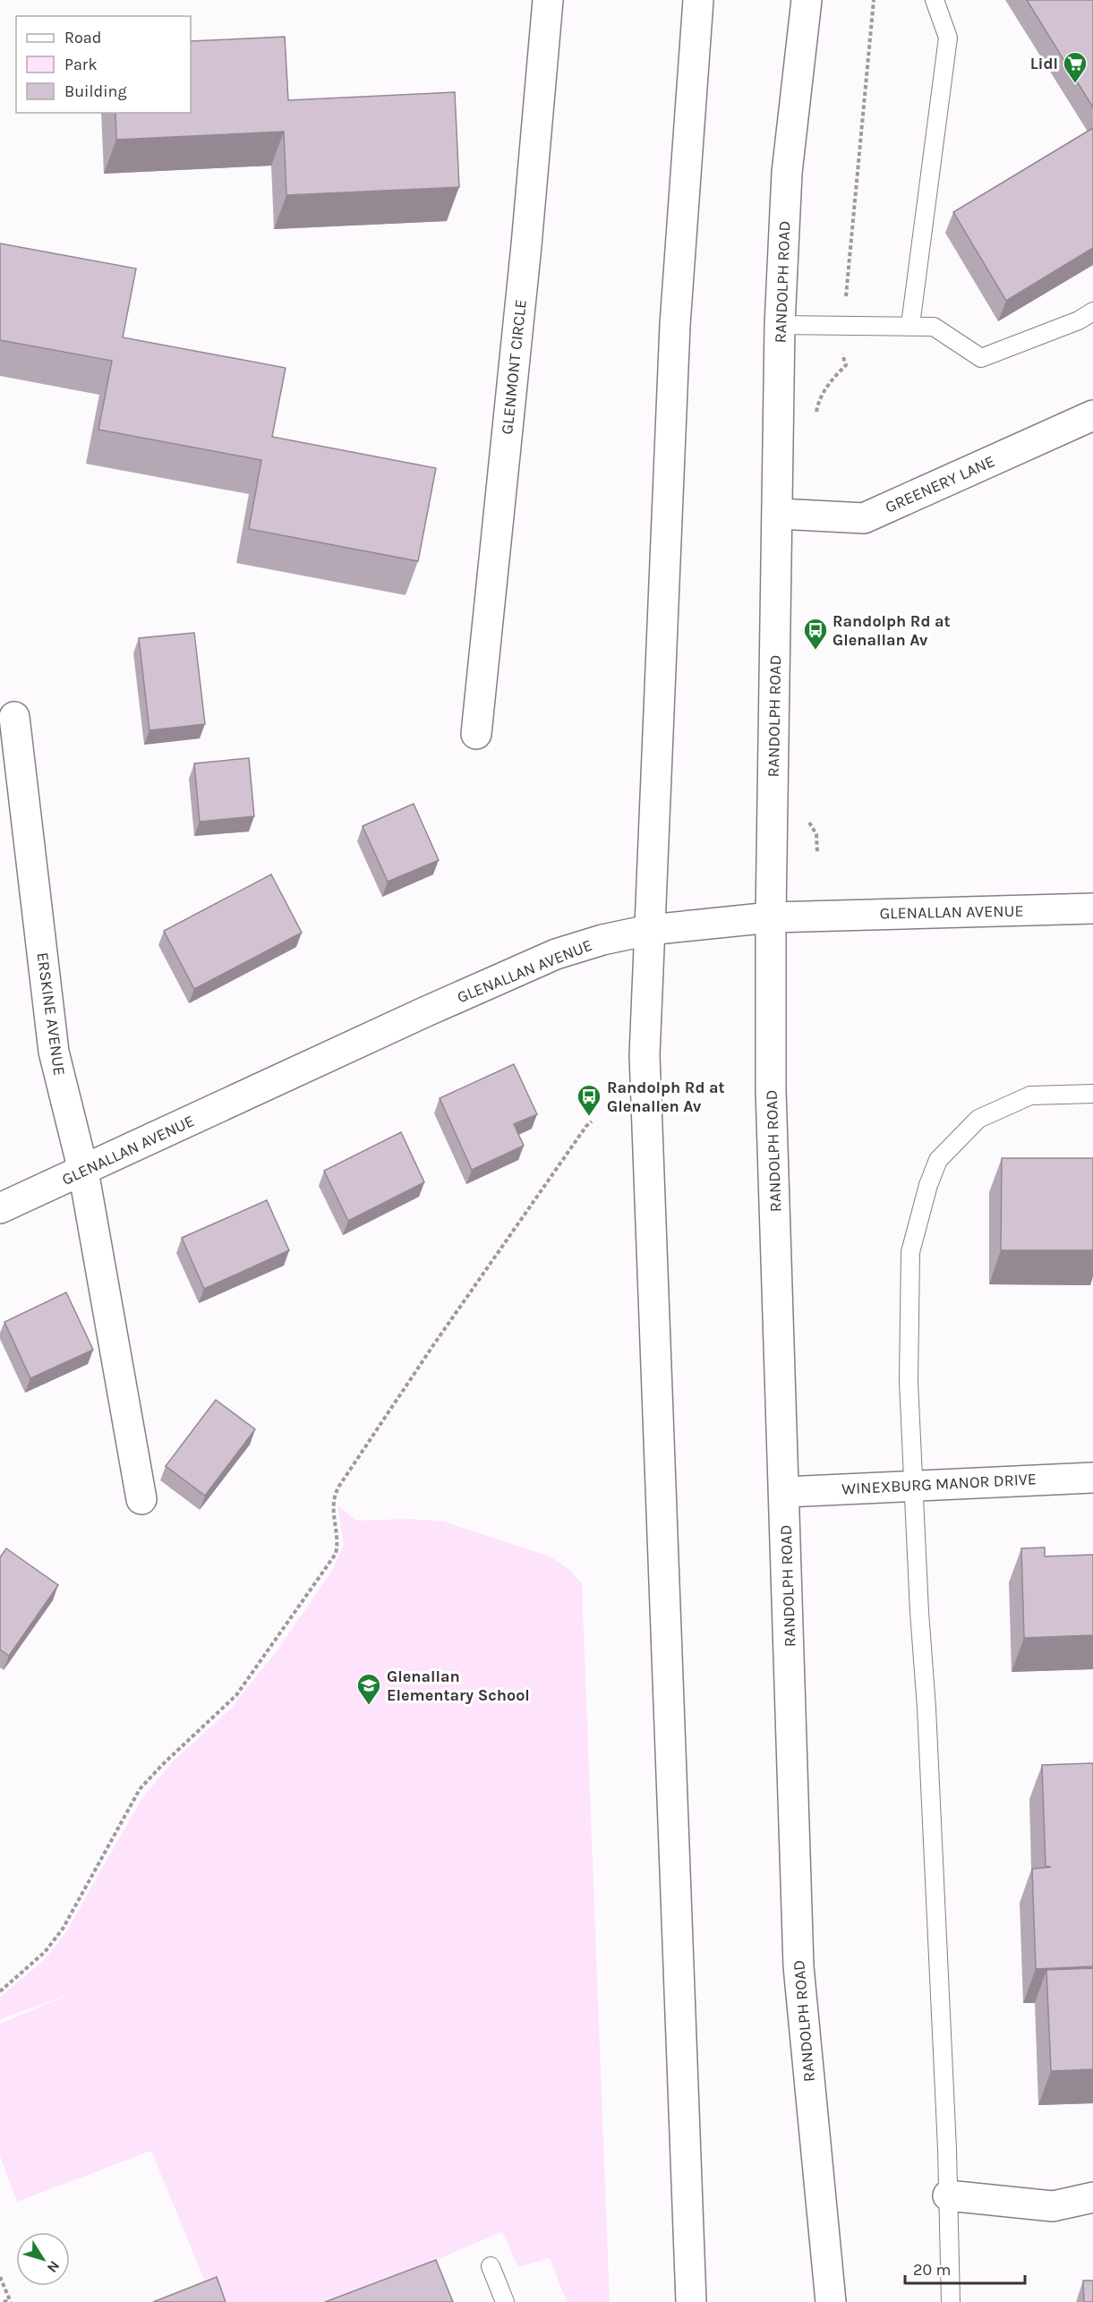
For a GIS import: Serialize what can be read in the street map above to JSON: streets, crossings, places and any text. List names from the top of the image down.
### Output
{
  "streets": {
    "main road": [
      "RANDOLPH ROAD",
      "GLENMONT CIRCLE",
      "GREENERY LANE",
      "GLENALLAN AVENUE",
      "ERSKINE AVENUE",
      "WINEXBURG MANOR DRIVE"
    ]
  },
  "crossings": [
    ["RANDOLPH ROAD", "GREENERY LANE"],
    ["RANDOLPH ROAD", "GLENALLAN AVENUE"],
    ["RANDOLPH ROAD", "WINEXBURG MANOR DRIVE"],
    ["GLENALLAN AVENUE", "ERSKINE AVENUE"]
  ],
  "places": {
    "supermarket": ["Lidl"],
    "bus stop": ["Randolph Rd at Glenallan Av", "Randolph Rd at Glenallen Av"],
    "school or university": ["Glenallan Elementary School"]
  },
  "legend": ["Road", "Park", "Building"],
  "scale_bar": "20 m",
  "north": "bottom right"
}
